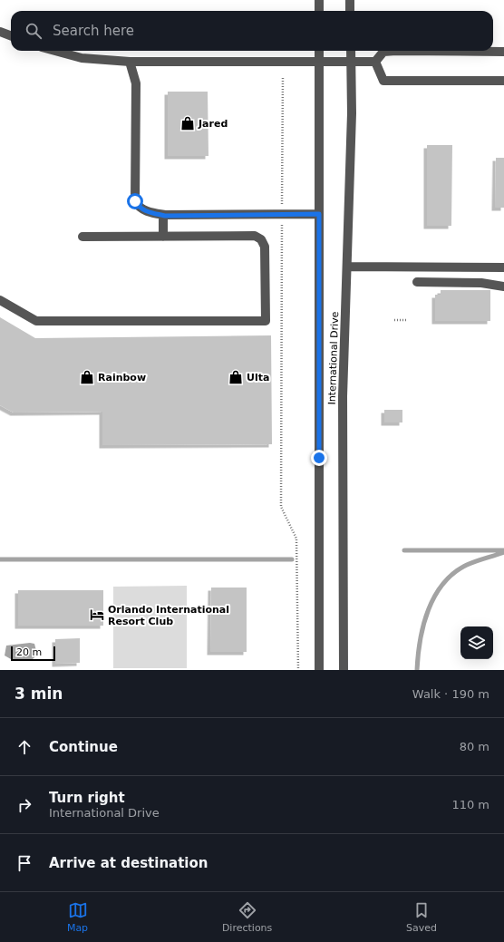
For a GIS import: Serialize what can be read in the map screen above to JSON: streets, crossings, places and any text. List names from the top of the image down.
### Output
{
  "streets": {
    "street": ["International Drive"]
  },
  "places": {
    "shop": ["Jared", "Rainbow", "Ulta"],
    "hotel": ["Orlando International Resort Club"]
  },
  "scale_bar": "20 m",
  "page": {
    "search": "Search here",
    "scale": "20 m",
    "heading": ["3 min", "Walk · 190 m"],
    "list": [
      ["Continue", "80 m"],
      ["Turn right", "International Drive", "110 m"],
      "Arrive at destination"
    ],
    "nav": ["Map", "Directions", "Saved"]
  }
}
